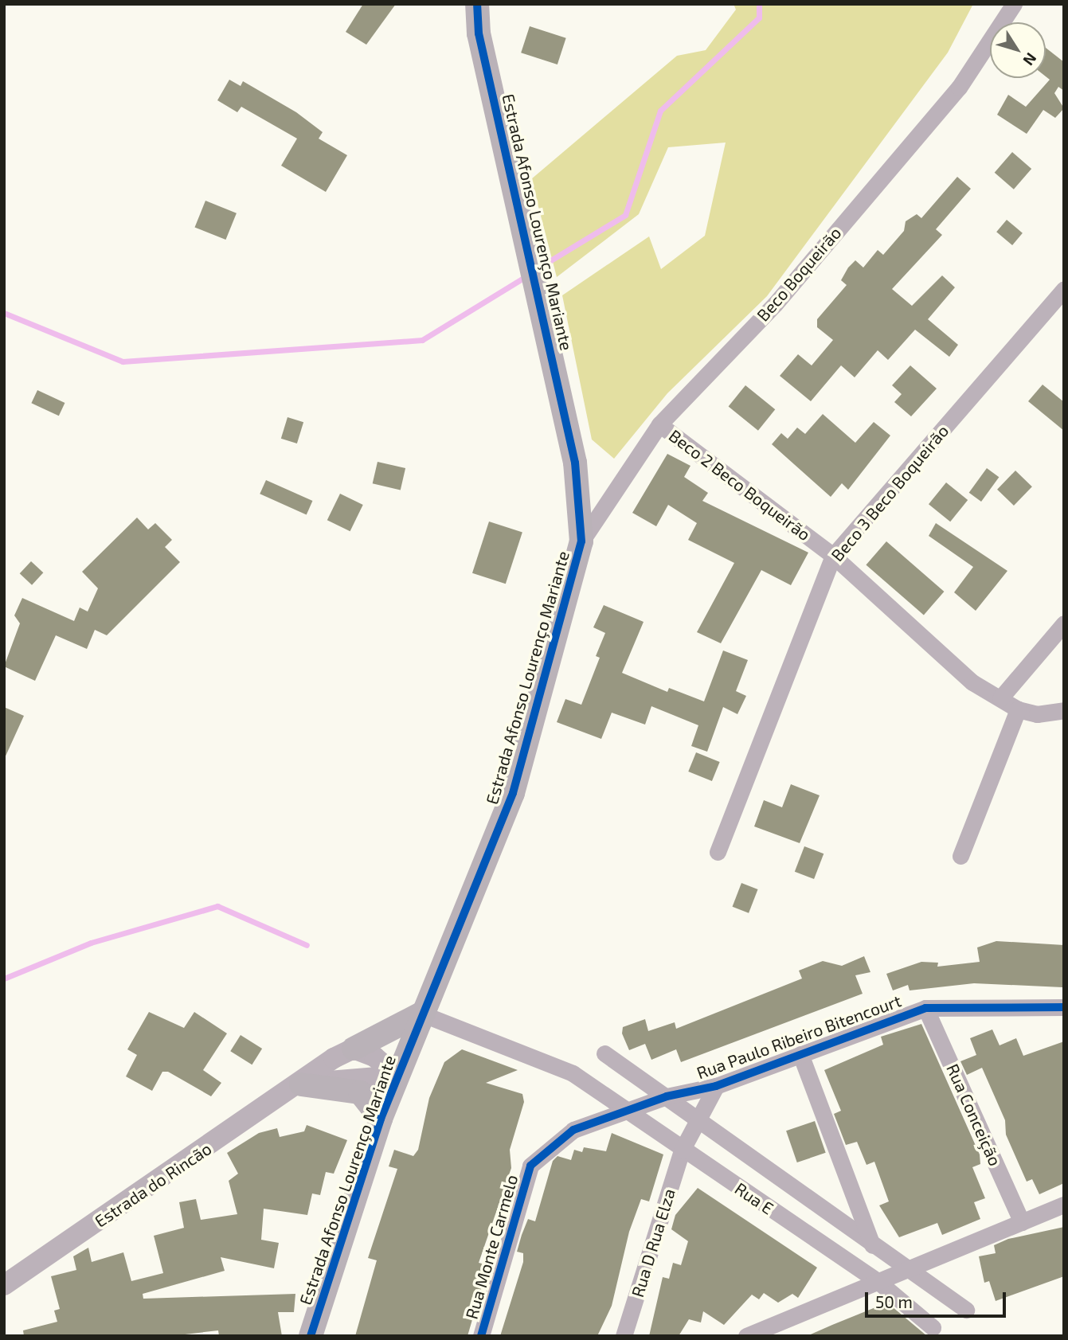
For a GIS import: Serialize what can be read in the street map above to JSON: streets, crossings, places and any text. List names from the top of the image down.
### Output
{
  "streets": {
    "main road": ["Estrada Afonso Lourenço Mariante"],
    "street": [
      "Beco Boqueirão",
      "Beco 2 Beco Boqueirão",
      "Beco 3 Beco Boqueirão",
      "Rua Paulo Ribeiro Bitencourt",
      "Rua Conceição",
      "Estrada do Rincão",
      "Rua E",
      "Rua D Rua Elza",
      "Rua Monte Carmelo"
    ]
  },
  "crossings": [
    ["Estrada Afonso Lourenço Mariante", "Beco Boqueirão"],
    ["Estrada Afonso Lourenço Mariante", "Estrada do Rincão"],
    ["Estrada Afonso Lourenço Mariante", "Rua E"],
    ["Beco Boqueirão", "Beco 2 Beco Boqueirão"],
    ["Beco 2 Beco Boqueirão", "Beco 3 Beco Boqueirão"],
    ["Rua Paulo Ribeiro Bitencourt", "Rua Conceição"],
    ["Rua Paulo Ribeiro Bitencourt", "Rua E"],
    ["Rua Paulo Ribeiro Bitencourt", "Rua D Rua Elza"],
    ["Rua Paulo Ribeiro Bitencourt", "Rua Monte Carmelo"],
    ["Rua E", "Rua D Rua Elza"]
  ],
  "scale_bar": "50 m",
  "north": "bottom right"
}
